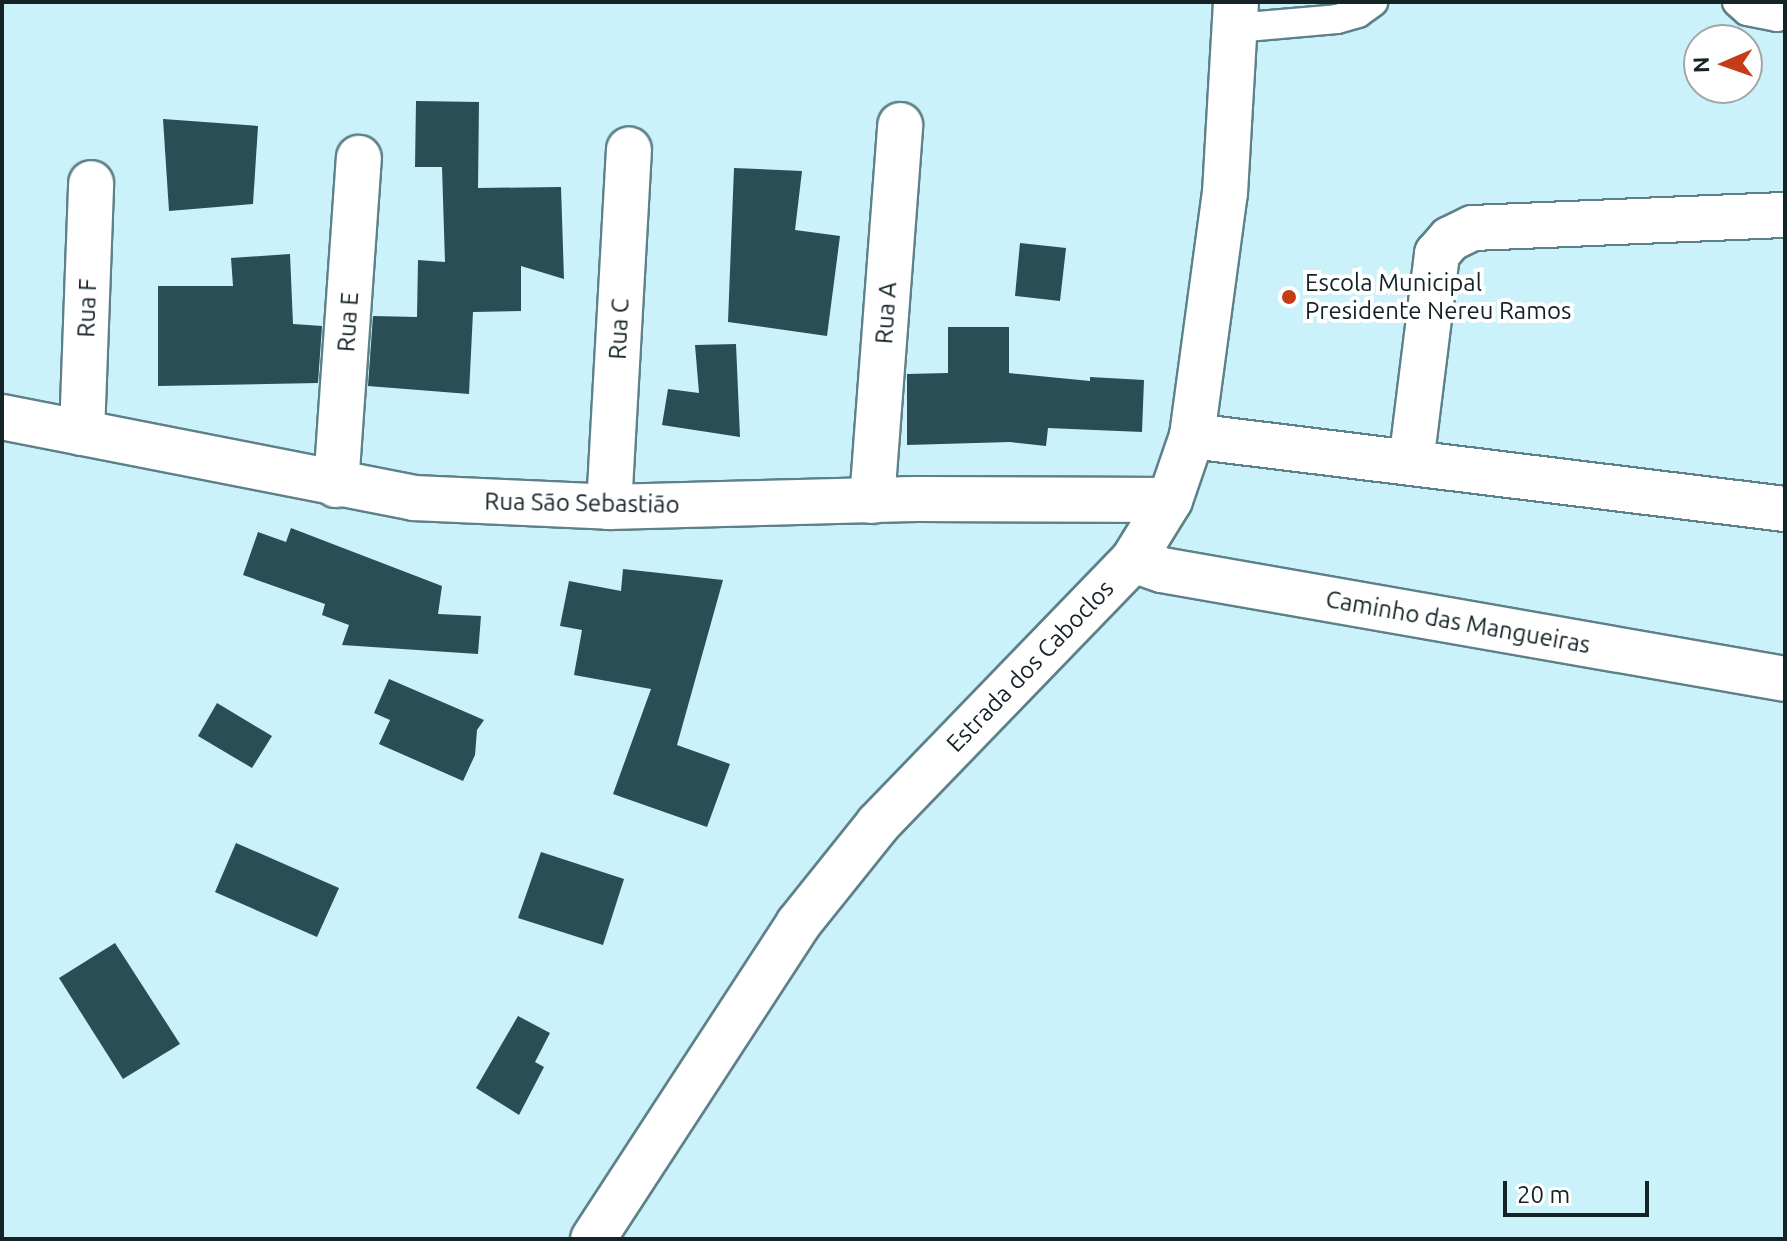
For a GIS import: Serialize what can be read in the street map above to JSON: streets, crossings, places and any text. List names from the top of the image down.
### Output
{
  "streets": {
    "street": [
      "Rua F",
      "Rua A",
      "Rua E",
      "Rua C",
      "Rua São Sebastião",
      "Caminho das Mangueiras",
      "Estrada dos Caboclos"
    ]
  },
  "crossings": [
    ["Rua F", "Rua São Sebastião"],
    ["Rua A", "Rua São Sebastião"],
    ["Rua E", "Rua São Sebastião"],
    ["Rua C", "Rua São Sebastião"],
    ["Rua São Sebastião", "Estrada dos Caboclos"],
    ["Caminho das Mangueiras", "Estrada dos Caboclos"]
  ],
  "places": ["Escola Municipal Presidente Nereu Ramos"],
  "scale_bar": "20 m",
  "north": "left"
}
